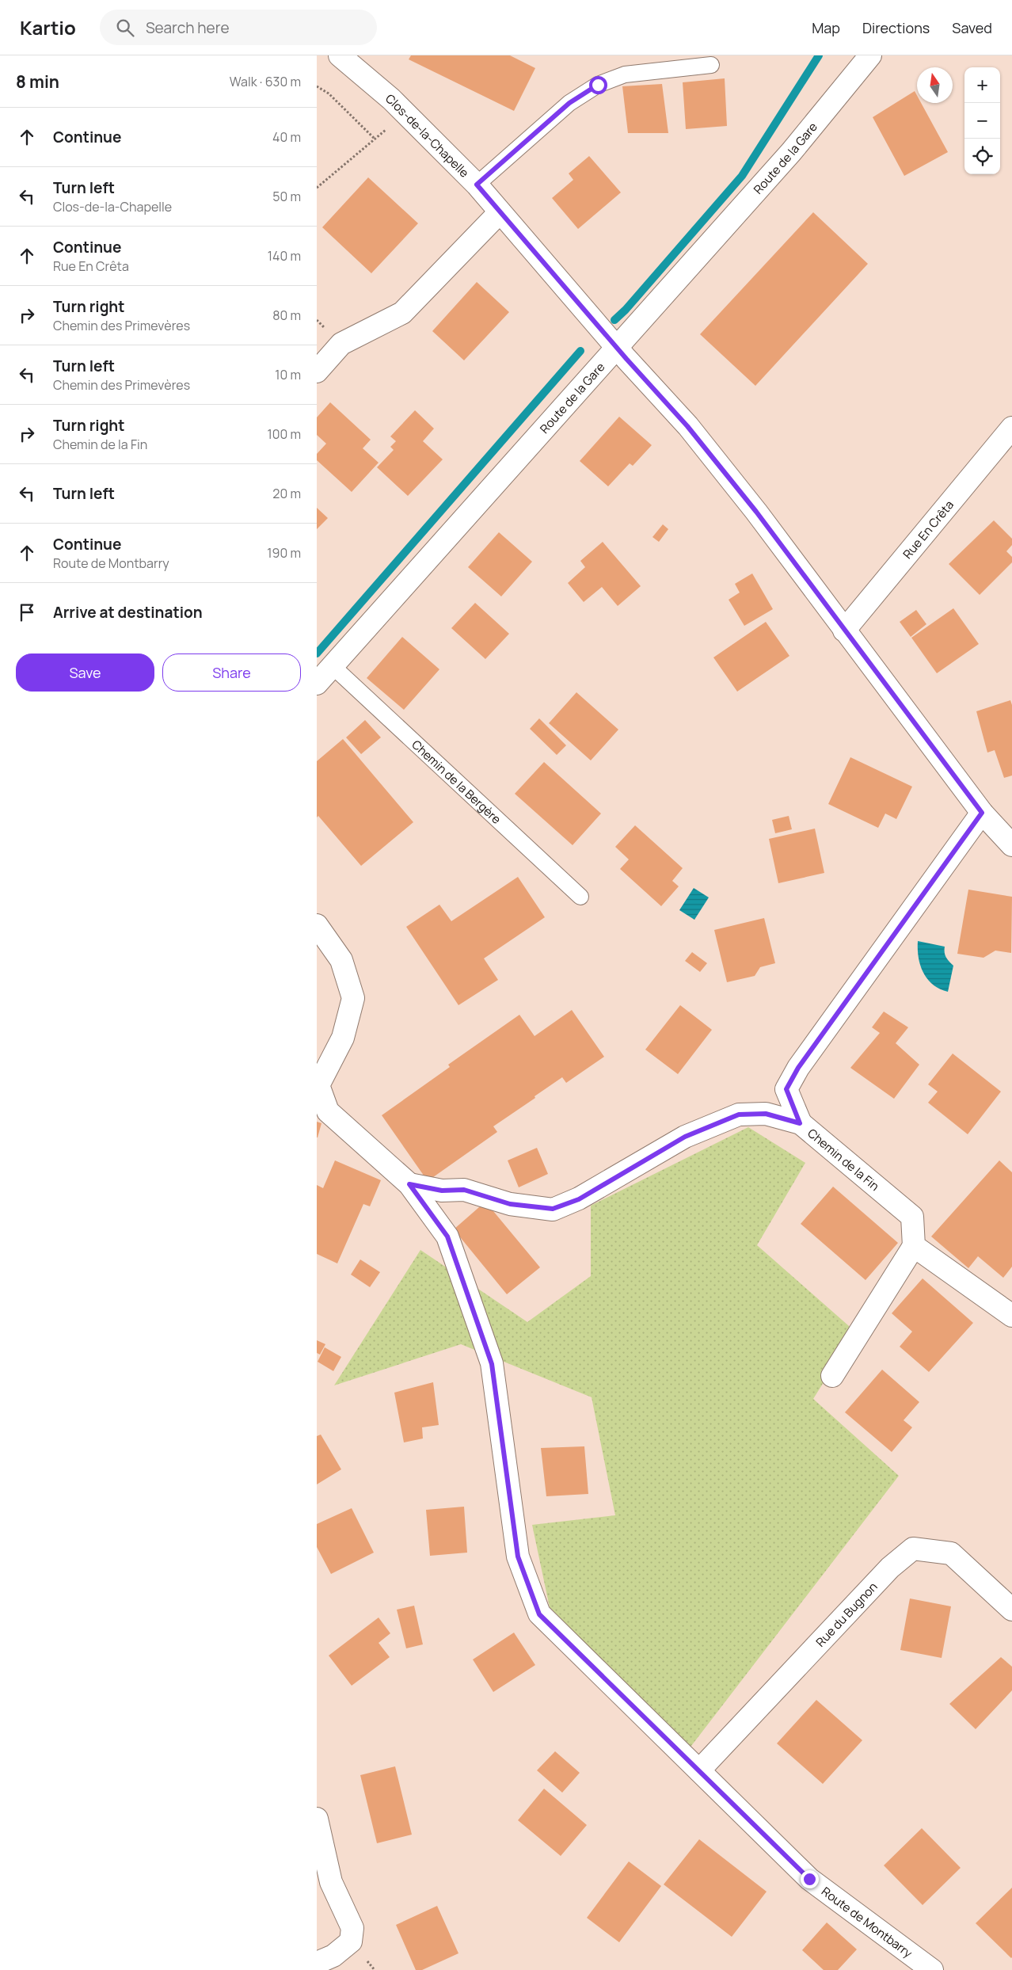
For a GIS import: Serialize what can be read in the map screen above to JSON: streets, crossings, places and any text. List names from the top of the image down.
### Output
{
  "streets": {
    "street": [
      "Clos-de-la-Chapelle",
      "Route de la Gare",
      "Rue En Crêta",
      "Chemin de la Fin",
      "Rue du Bugnon",
      "Route de Montbarry"
    ],
    "lane": ["Chemin de la Bergère"]
  },
  "crossings": [
    ["Clos-de-la-Chapelle", "Route de la Gare"],
    ["Route de la Gare", "Chemin de la Bergère"],
    ["Chemin de la Fin", "Route de Montbarry"],
    ["Rue du Bugnon", "Route de Montbarry"]
  ],
  "north": "top",
  "page": {
    "header": "Kartio",
    "search": "Search here",
    "nav": ["Map", "Directions", "Saved"],
    "heading": ["8 min", "Walk · 630 m"],
    "map_buttons": ["+", "−"],
    "list": [
      ["Continue", "40 m"],
      ["Turn left", "Clos-de-la-Chapelle", "50 m"],
      ["Continue", "Rue En Crêta", "140 m"],
      ["Turn right", "Chemin des Primevères", "80 m"],
      ["Turn left", "Chemin des Primevères", "10 m"],
      ["Turn right", "Chemin de la Fin", "100 m"],
      ["Turn left", "20 m"],
      ["Continue", "Route de Montbarry", "190 m"],
      "Arrive at destination"
    ],
    "buttons": ["Save", "Share"]
  }
}
